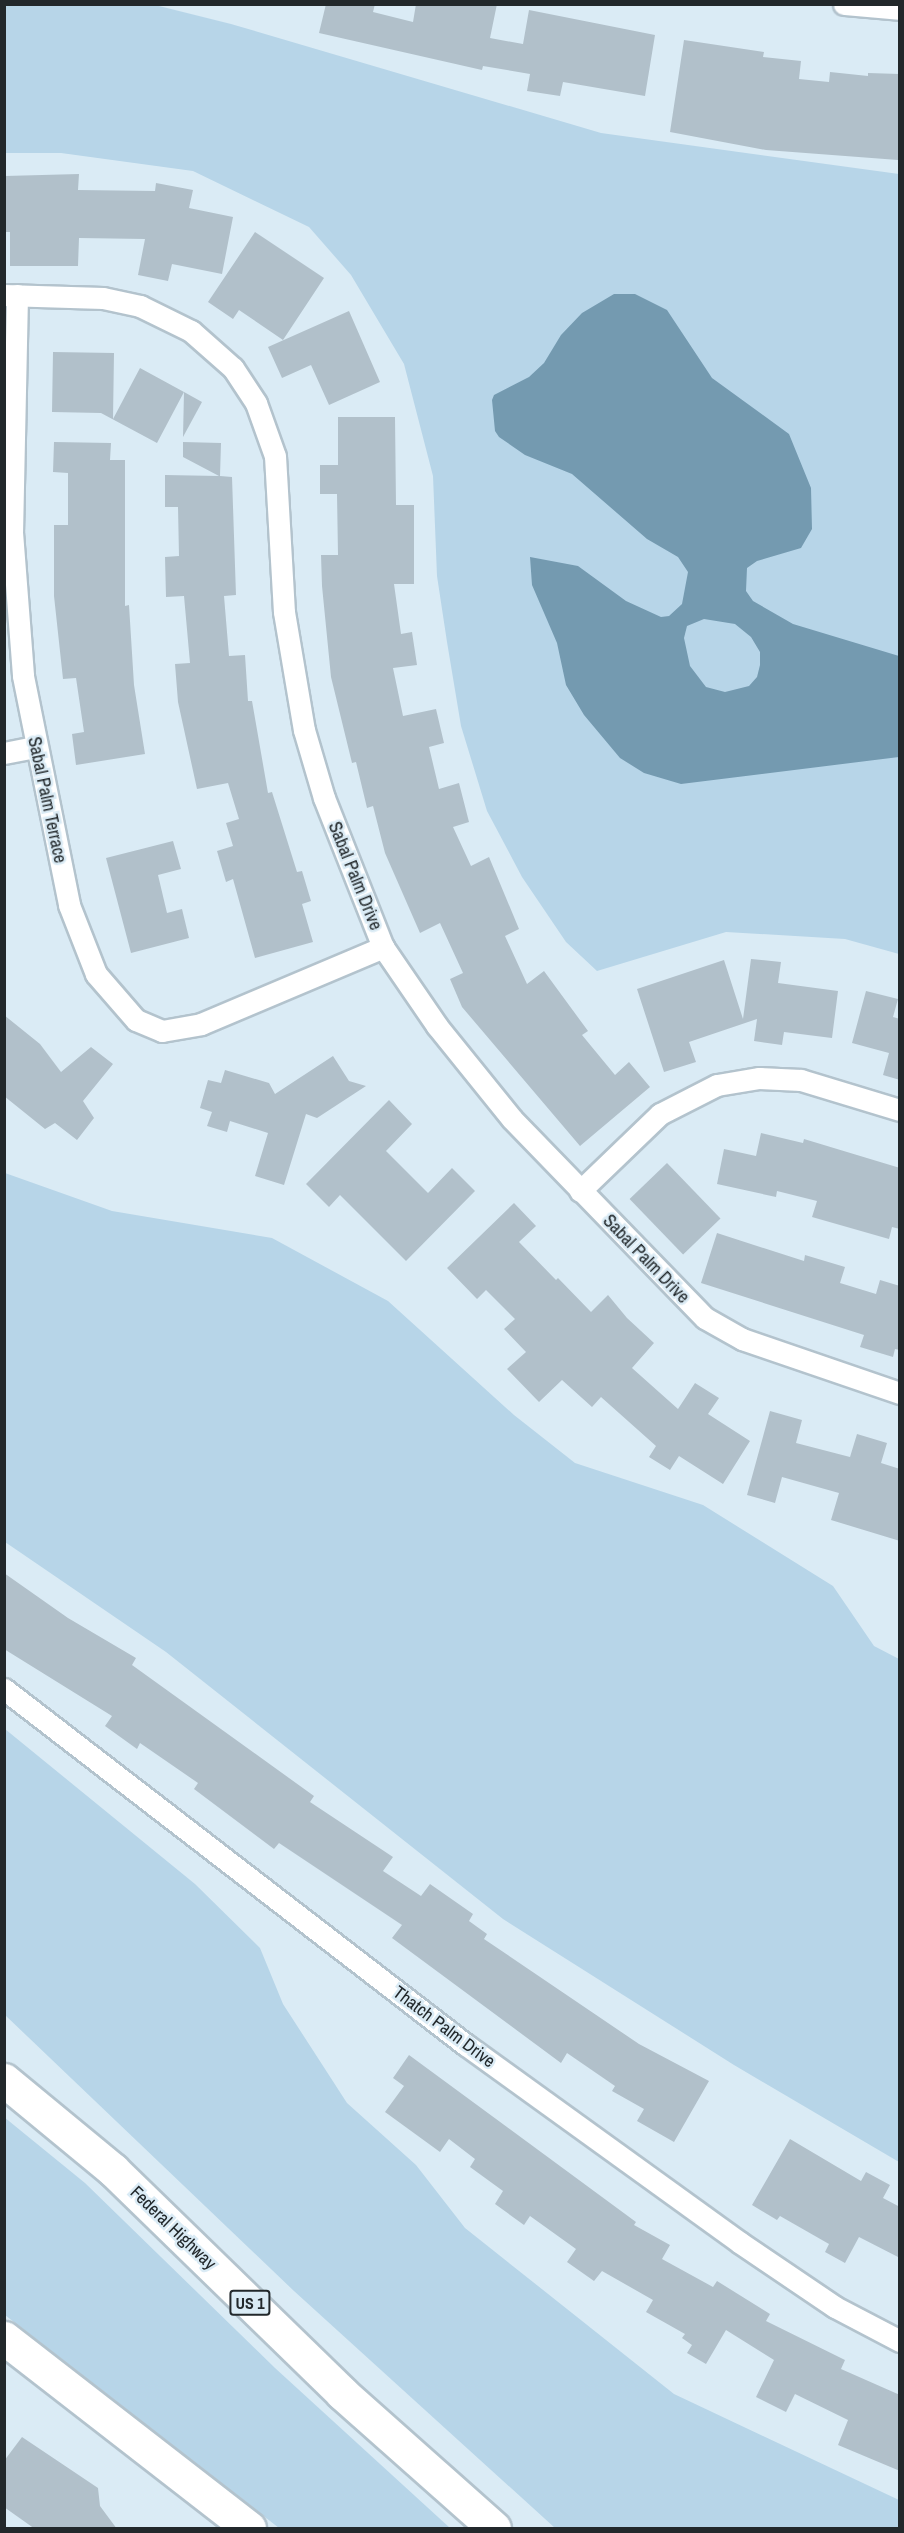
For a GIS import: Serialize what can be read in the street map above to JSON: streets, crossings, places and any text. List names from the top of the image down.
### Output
{
  "streets": {
    "main road": ["Federal Highway", "US 1"],
    "street": ["Sabal Palm Terrace", "Sabal Palm Drive", "Thatch Palm Drive"]
  },
  "crossings": [
    ["Sabal Palm Terrace", "Sabal Palm Drive"]
  ]
}
